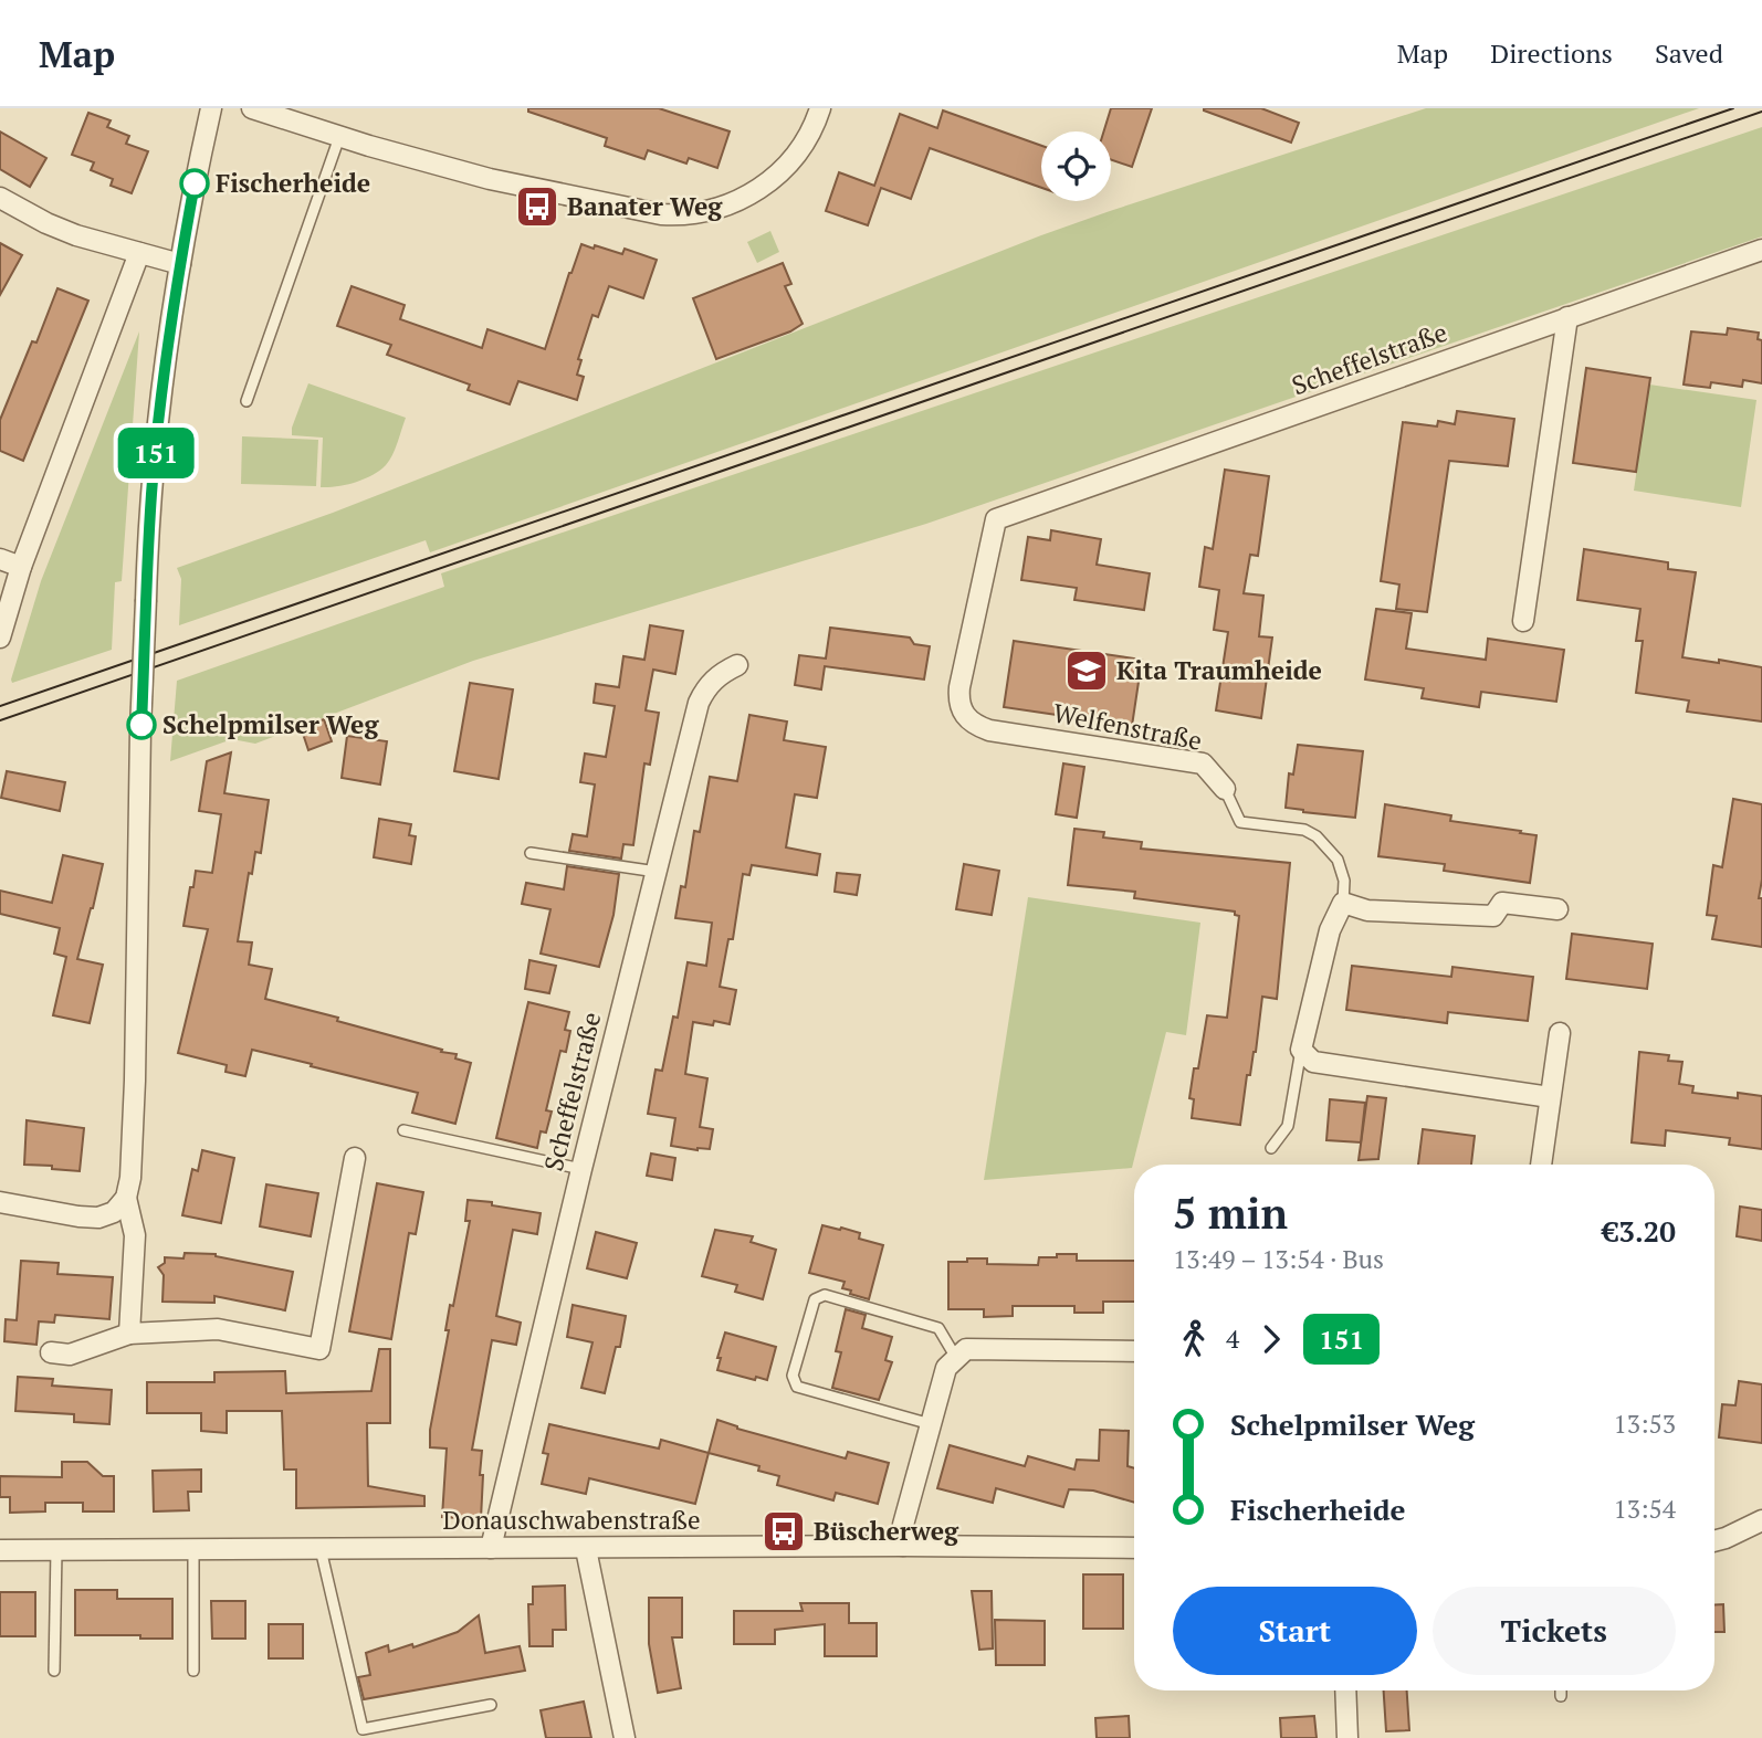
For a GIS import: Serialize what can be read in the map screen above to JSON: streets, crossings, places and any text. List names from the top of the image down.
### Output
{
  "streets": {
    "street": ["Scheffelstraße", "Welfenstraße", "Donauschwabenstraße"]
  },
  "crossings": [
    ["Scheffelstraße", "Welfenstraße"],
    ["Scheffelstraße", "Donauschwabenstraße"]
  ],
  "places": {
    "other": ["Fischerheide", "Schelpmilser Weg"],
    "bus stop": ["Banater Weg", "Büscherweg"],
    "school or university": ["Kita Traumheide"]
  },
  "lines": ["bus line 151"],
  "page": {
    "header": "Map",
    "nav": ["Map", "Directions", "Saved"],
    "on_map": "151",
    "heading": ["5 min", "13:49 – 13:54 · Bus", "€3.20"],
    "legs": ["4", "151"],
    "list": [
      {
        "name": "Schelpmilser Weg",
        "value": "13:53"
      },
      {
        "name": "Fischerheide",
        "value": "13:54"
      }
    ],
    "buttons": ["Start", "Tickets"]
  }
}
